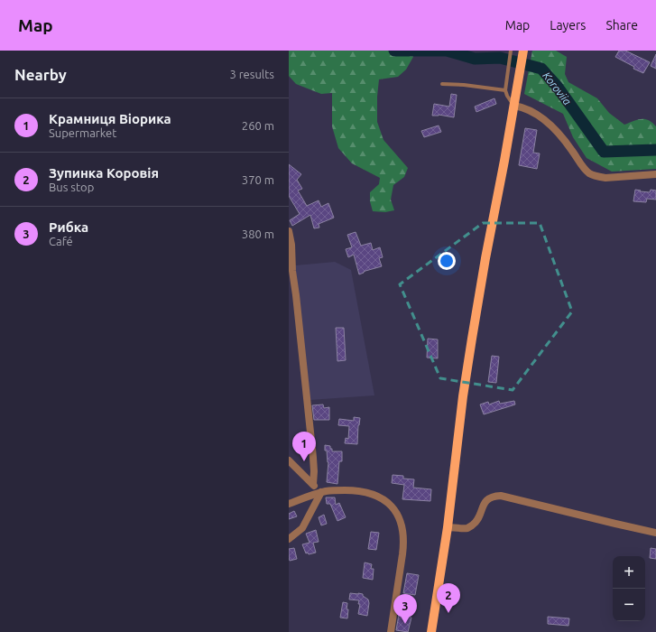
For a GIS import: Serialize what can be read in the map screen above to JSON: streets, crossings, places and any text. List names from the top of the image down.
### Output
{
  "water": ["Koroviia"],
  "page": {
    "header": "Map",
    "nav": ["Map", "Layers", "Share"],
    "heading": ["Nearby", "3 results"],
    "list": [
      {
        "mark": "1",
        "name": "Крамниця Віорика",
        "note": "Supermarket",
        "value": "260 m"
      },
      {
        "mark": "2",
        "name": "Зупинка Коровія",
        "note": "Bus stop",
        "value": "370 m"
      },
      {
        "mark": "3",
        "name": "Рибка",
        "note": "Café",
        "value": "380 m"
      }
    ],
    "pins": ["1", "2", "3"],
    "map_buttons": ["+", "−"]
  }
}
